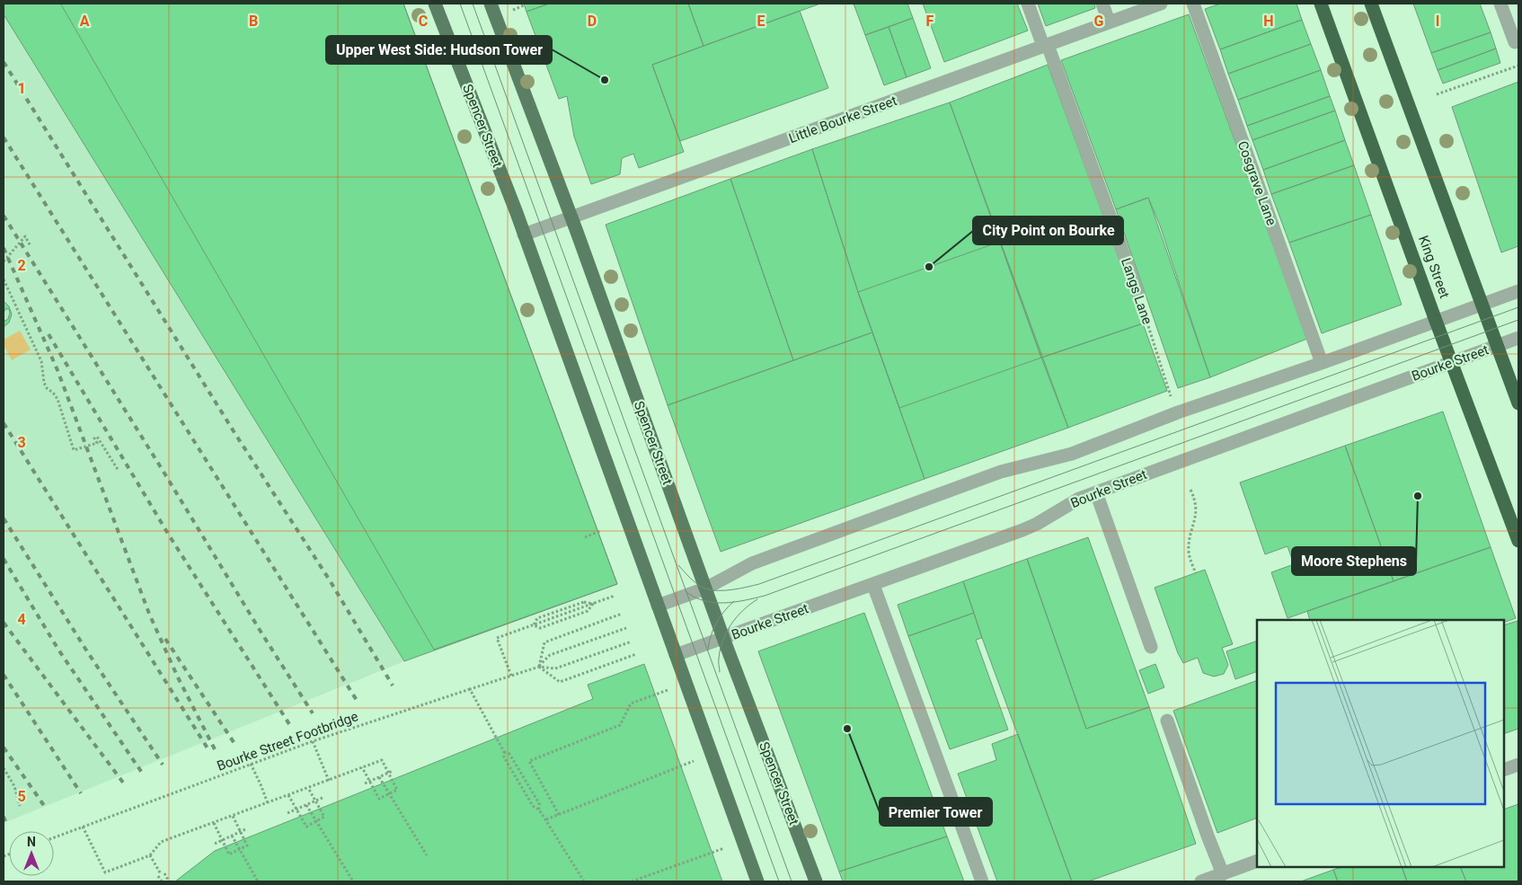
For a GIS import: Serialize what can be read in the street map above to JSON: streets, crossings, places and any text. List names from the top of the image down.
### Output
{
  "streets": {
    "highway": ["King Street"],
    "main road": ["Spencer Street"],
    "street": [
      "Little Bourke Street",
      "Cosgrave Lane",
      "Langs Lane",
      "Bourke Street"
    ],
    "path": ["Bourke Street Footbridge"]
  },
  "crossings": [
    ["Little Bourke Street", "Spencer Street"],
    ["Little Bourke Street", "Langs Lane"],
    ["Spencer Street", "Bourke Street"],
    ["King Street", "Bourke Street"]
  ],
  "places": [
    "Upper West Side: Hudson Tower",
    "City Point on Bourke",
    "Moore Stephens",
    "Premier Tower"
  ],
  "north": "top",
  "grid": {
    "columns": [
      "A",
      "B",
      "C",
      "D",
      "E",
      "F",
      "G",
      "H",
      "I"
    ],
    "rows": [
      "1",
      "2",
      "3",
      "4",
      "5"
    ]
  }
}
